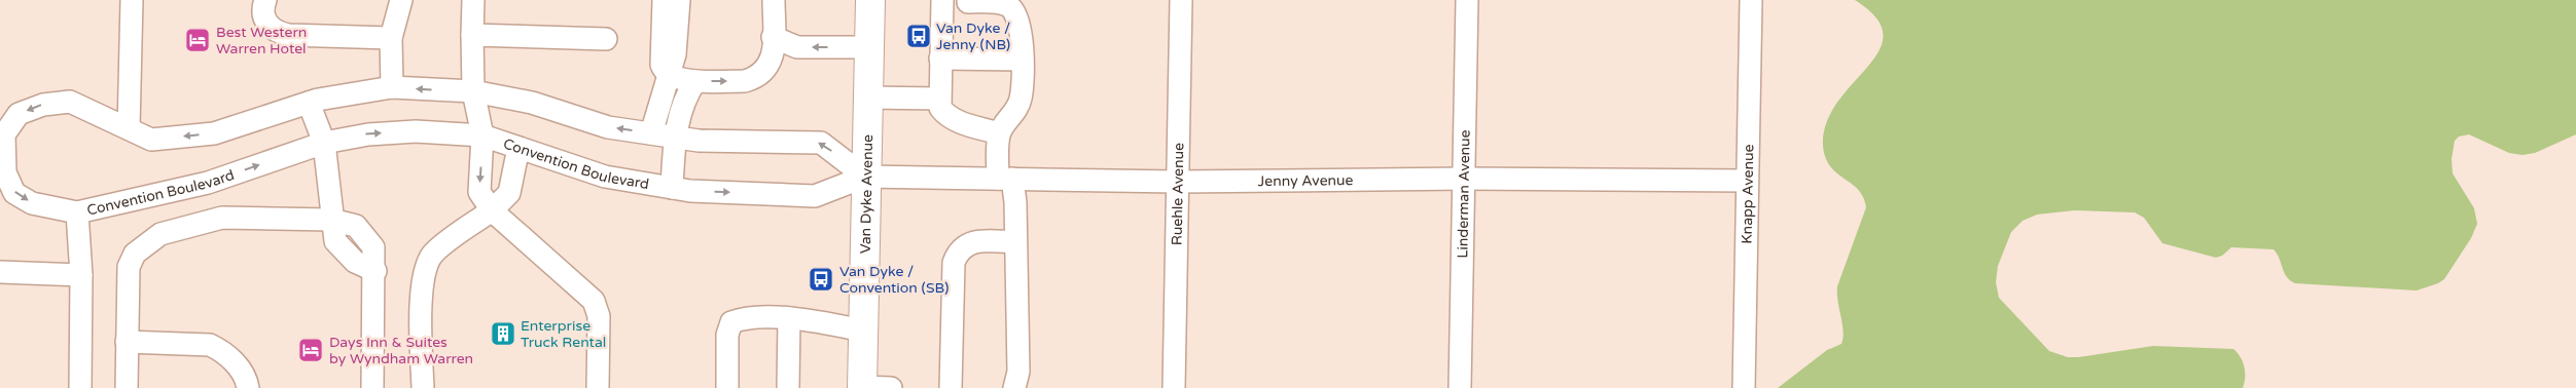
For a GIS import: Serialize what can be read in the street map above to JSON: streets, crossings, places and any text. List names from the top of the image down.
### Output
{
  "streets": {
    "main road": ["Van Dyke Avenue"],
    "street": [
      "Convention Boulevard",
      "Jenny Avenue",
      "Ruehle Avenue",
      "Linderman Avenue",
      "Knapp Avenue"
    ]
  },
  "crossings": [
    ["Convention Boulevard", "Jenny Avenue"],
    ["Convention Boulevard", "Van Dyke Avenue"],
    ["Jenny Avenue", "Van Dyke Avenue"],
    ["Jenny Avenue", "Ruehle Avenue"],
    ["Jenny Avenue", "Linderman Avenue"],
    ["Jenny Avenue", "Knapp Avenue"]
  ],
  "places": {
    "bus stop": ["Van Dyke / Jenny (NB)", "Van Dyke / Convention (SB)"],
    "hotel": ["Best Western Warren Hotel", "Days Inn & Suites by Wyndham Warren"],
    "building": ["Enterprise Truck Rental"]
  }
}
